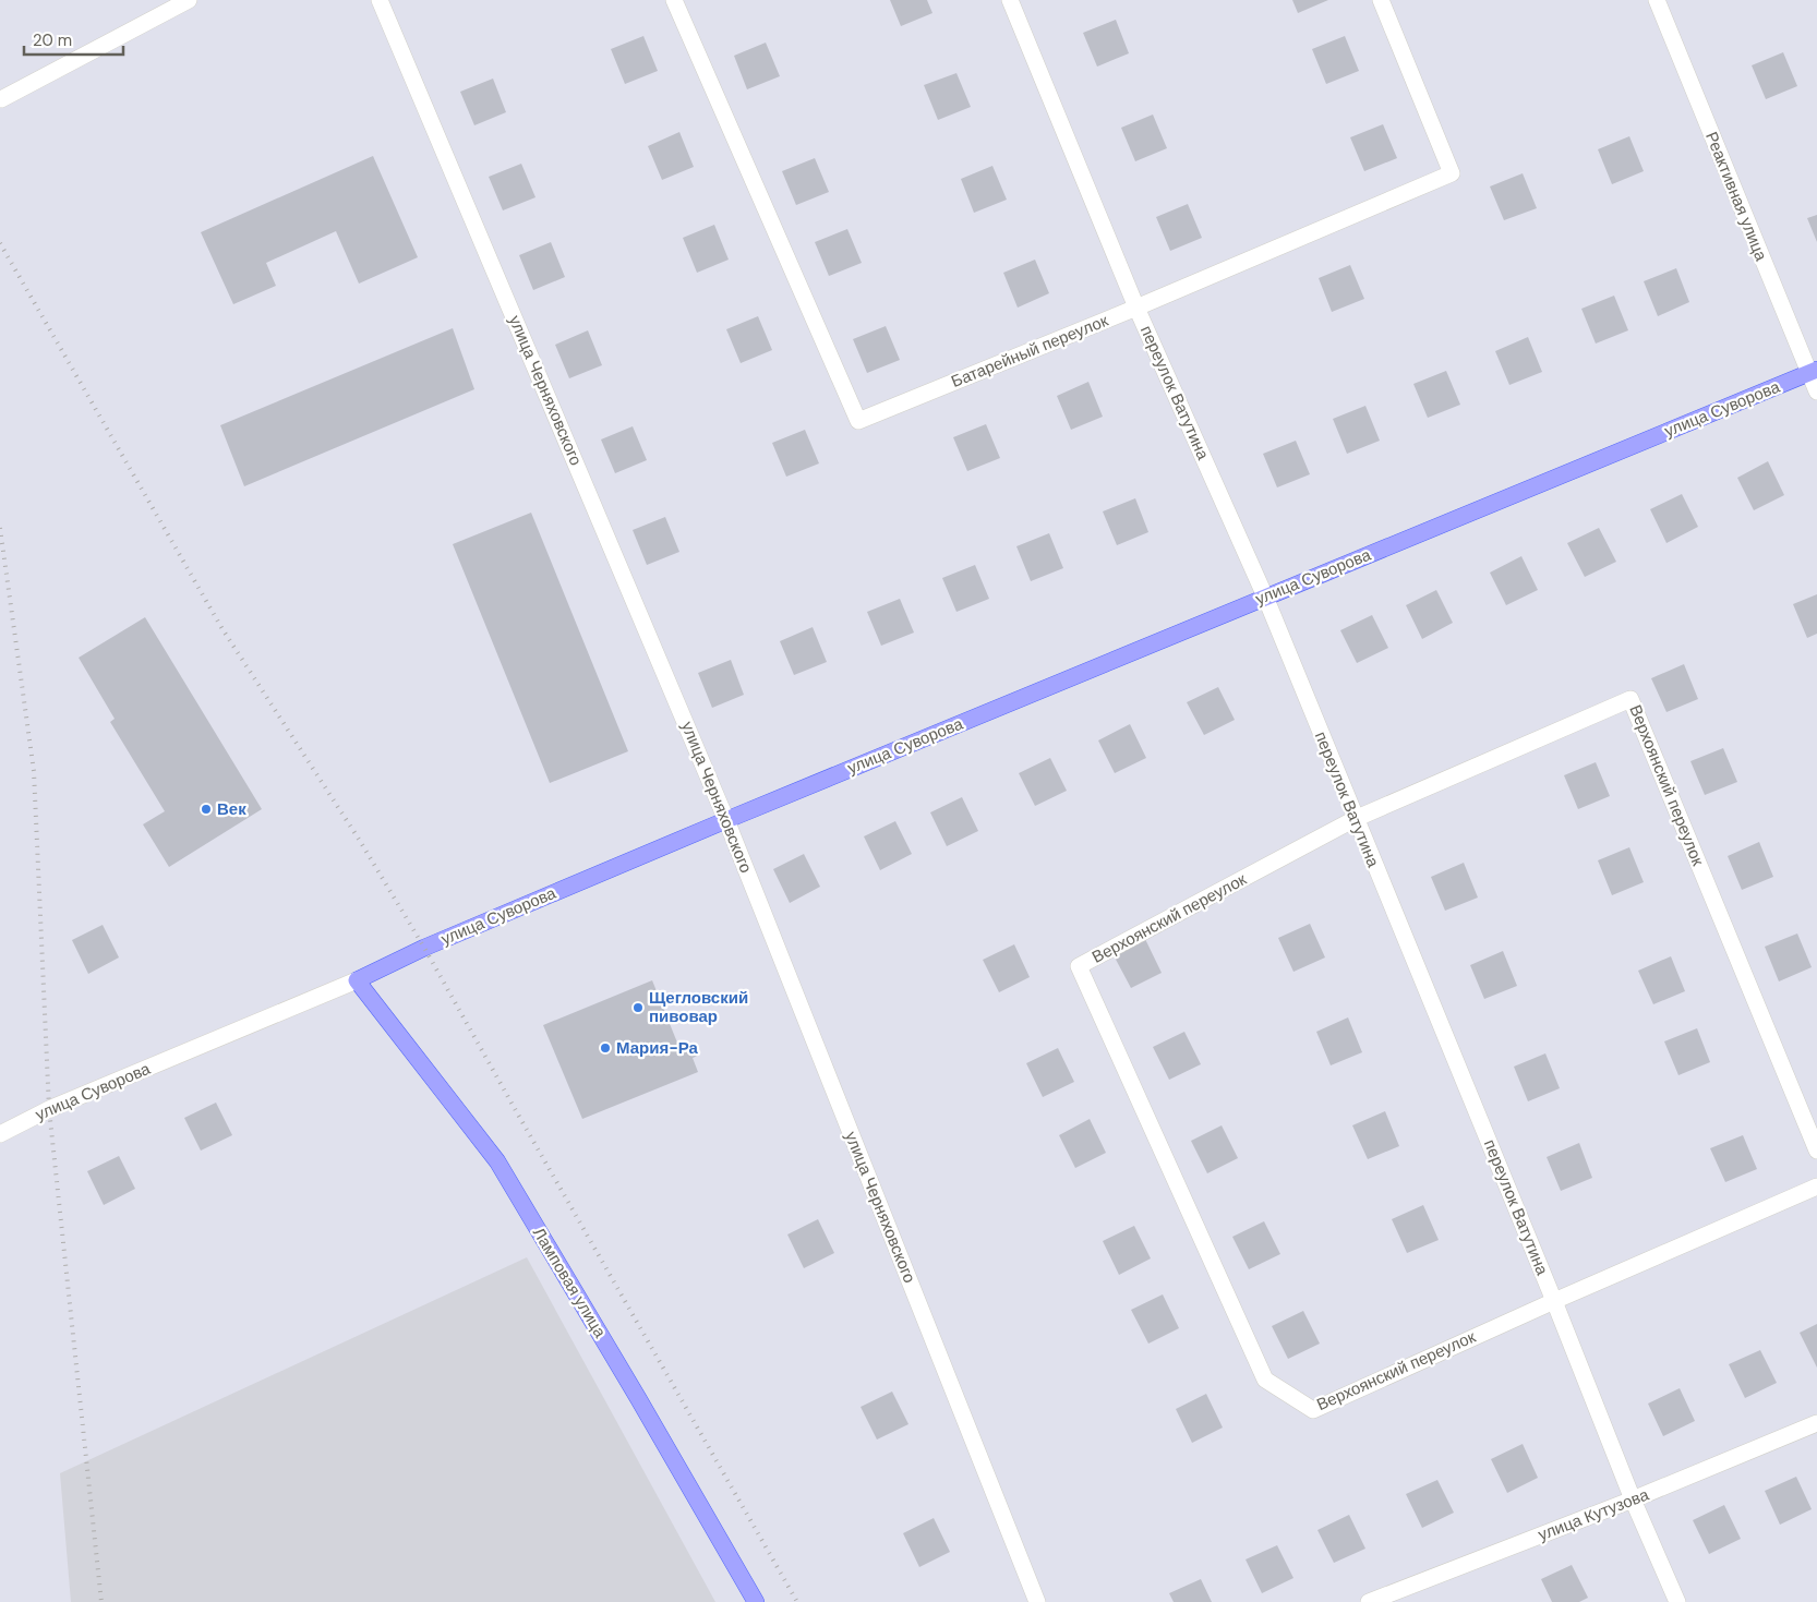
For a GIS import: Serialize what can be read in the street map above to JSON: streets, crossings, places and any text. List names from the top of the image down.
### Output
{
  "streets": {
    "main road": ["улица Суворова", "Ламповая улица"],
    "street": [
      "Реактивная улица",
      "Батарейный переулок",
      "улица Черняховского",
      "переулок Ватутина",
      "Верхоянский переулок",
      "улица Кутузова"
    ]
  },
  "crossings": [
    ["Реактивная улица", "улица Суворова"],
    ["Батарейный переулок", "переулок Ватутина"],
    ["улица Черняховского", "улица Суворова"],
    ["переулок Ватутина", "улица Суворова"],
    ["переулок Ватутина", "Верхоянский переулок"],
    ["переулок Ватутина", "улица Кутузова"],
    ["улица Суворова", "Ламповая улица"]
  ],
  "places": ["Век", "Щегловский пивовар", "Мария-Ра"],
  "scale_bar": "20 m"
}
